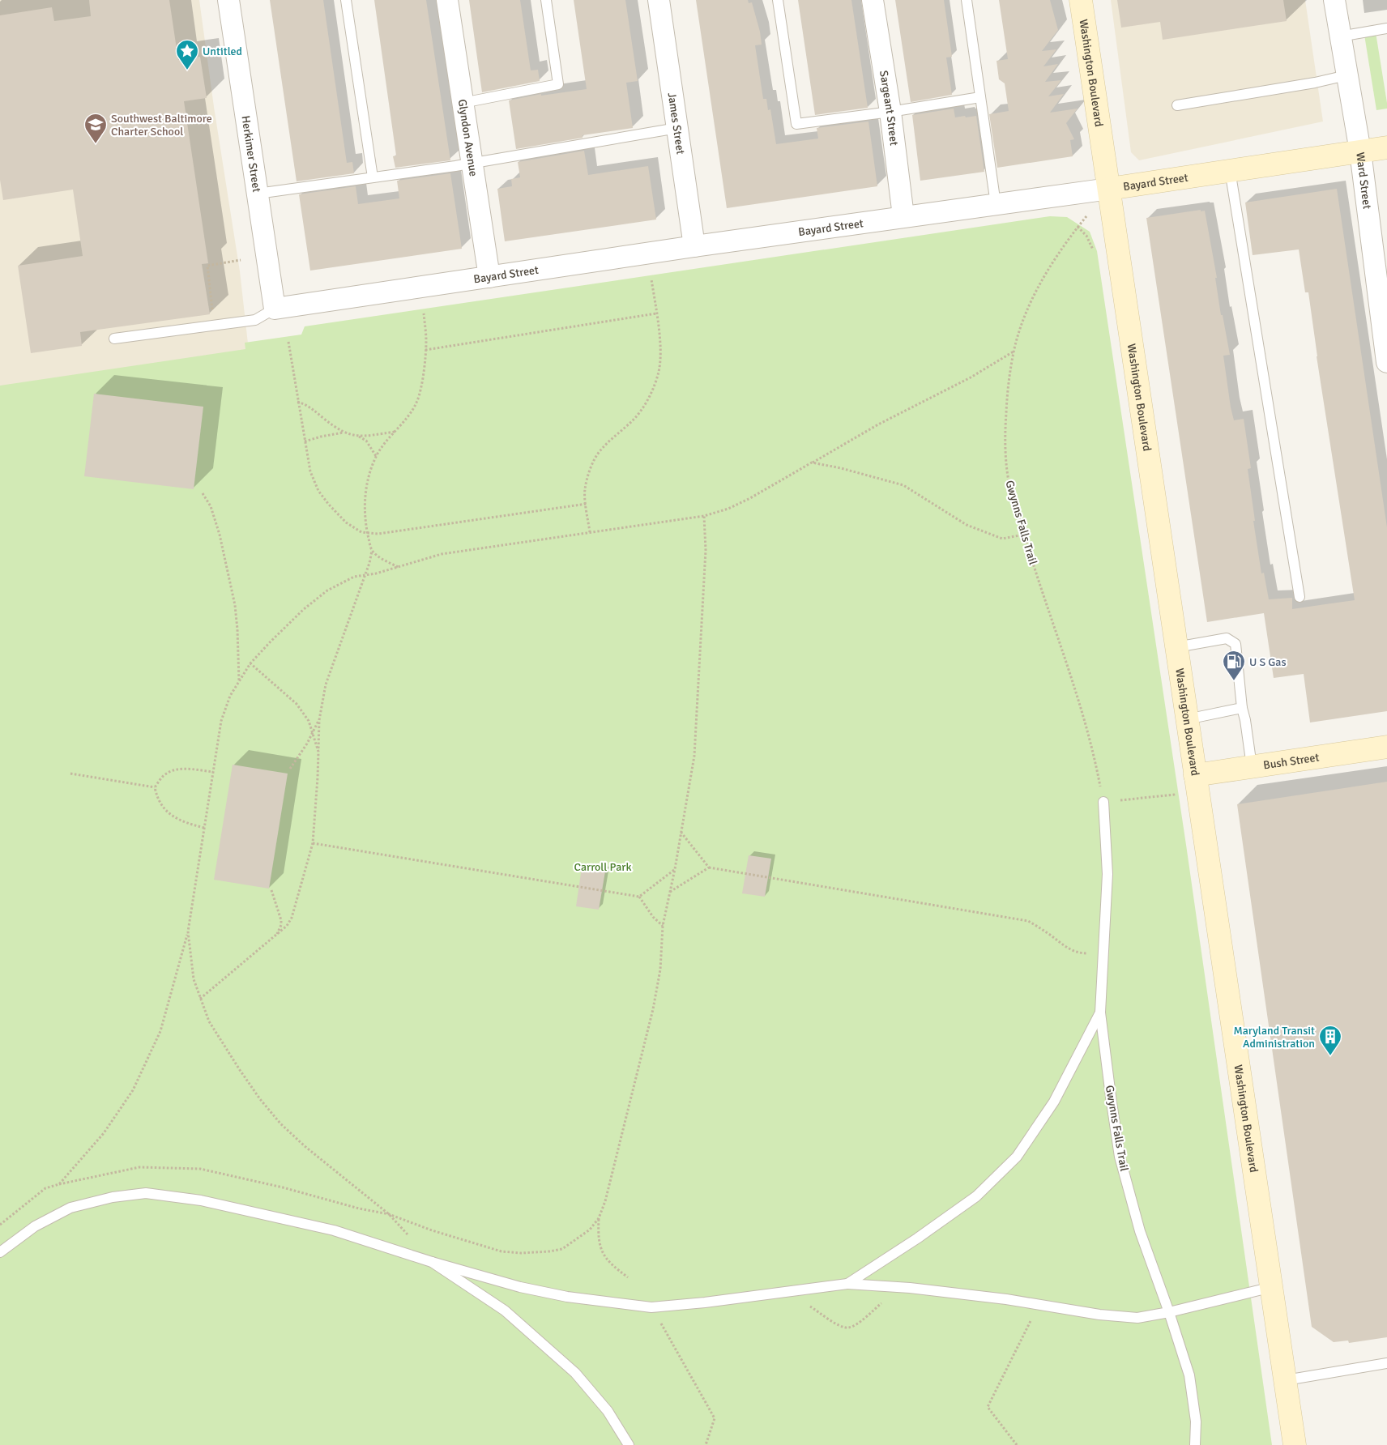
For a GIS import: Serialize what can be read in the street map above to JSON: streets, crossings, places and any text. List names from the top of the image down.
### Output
{
  "streets": {
    "main road": ["Washington Boulevard", "Bayard Street", "Bush Street"],
    "street": [
      "Sargeant Street",
      "James Street",
      "Glyndon Avenue",
      "Herkimer Street",
      "Ward Street"
    ],
    "lane": ["Gwynns Falls Trail"]
  },
  "crossings": [
    ["Washington Boulevard", "Bayard Street"],
    ["Washington Boulevard", "Gwynns Falls Trail"],
    ["Washington Boulevard", "Bush Street"],
    ["Sargeant Street", "Bayard Street"],
    ["James Street", "Bayard Street"],
    ["Glyndon Avenue", "Bayard Street"],
    ["Herkimer Street", "Bayard Street"],
    ["Ward Street", "Bayard Street"],
    ["Bayard Street", "Gwynns Falls Trail"]
  ],
  "parks": ["Carroll Park"],
  "places": {
    "place": ["Untitled"],
    "school or university": ["Southwest Baltimore Charter School"],
    "fuel station": ["U S Gas"],
    "building": ["Maryland Transit Administration"]
  }
}
